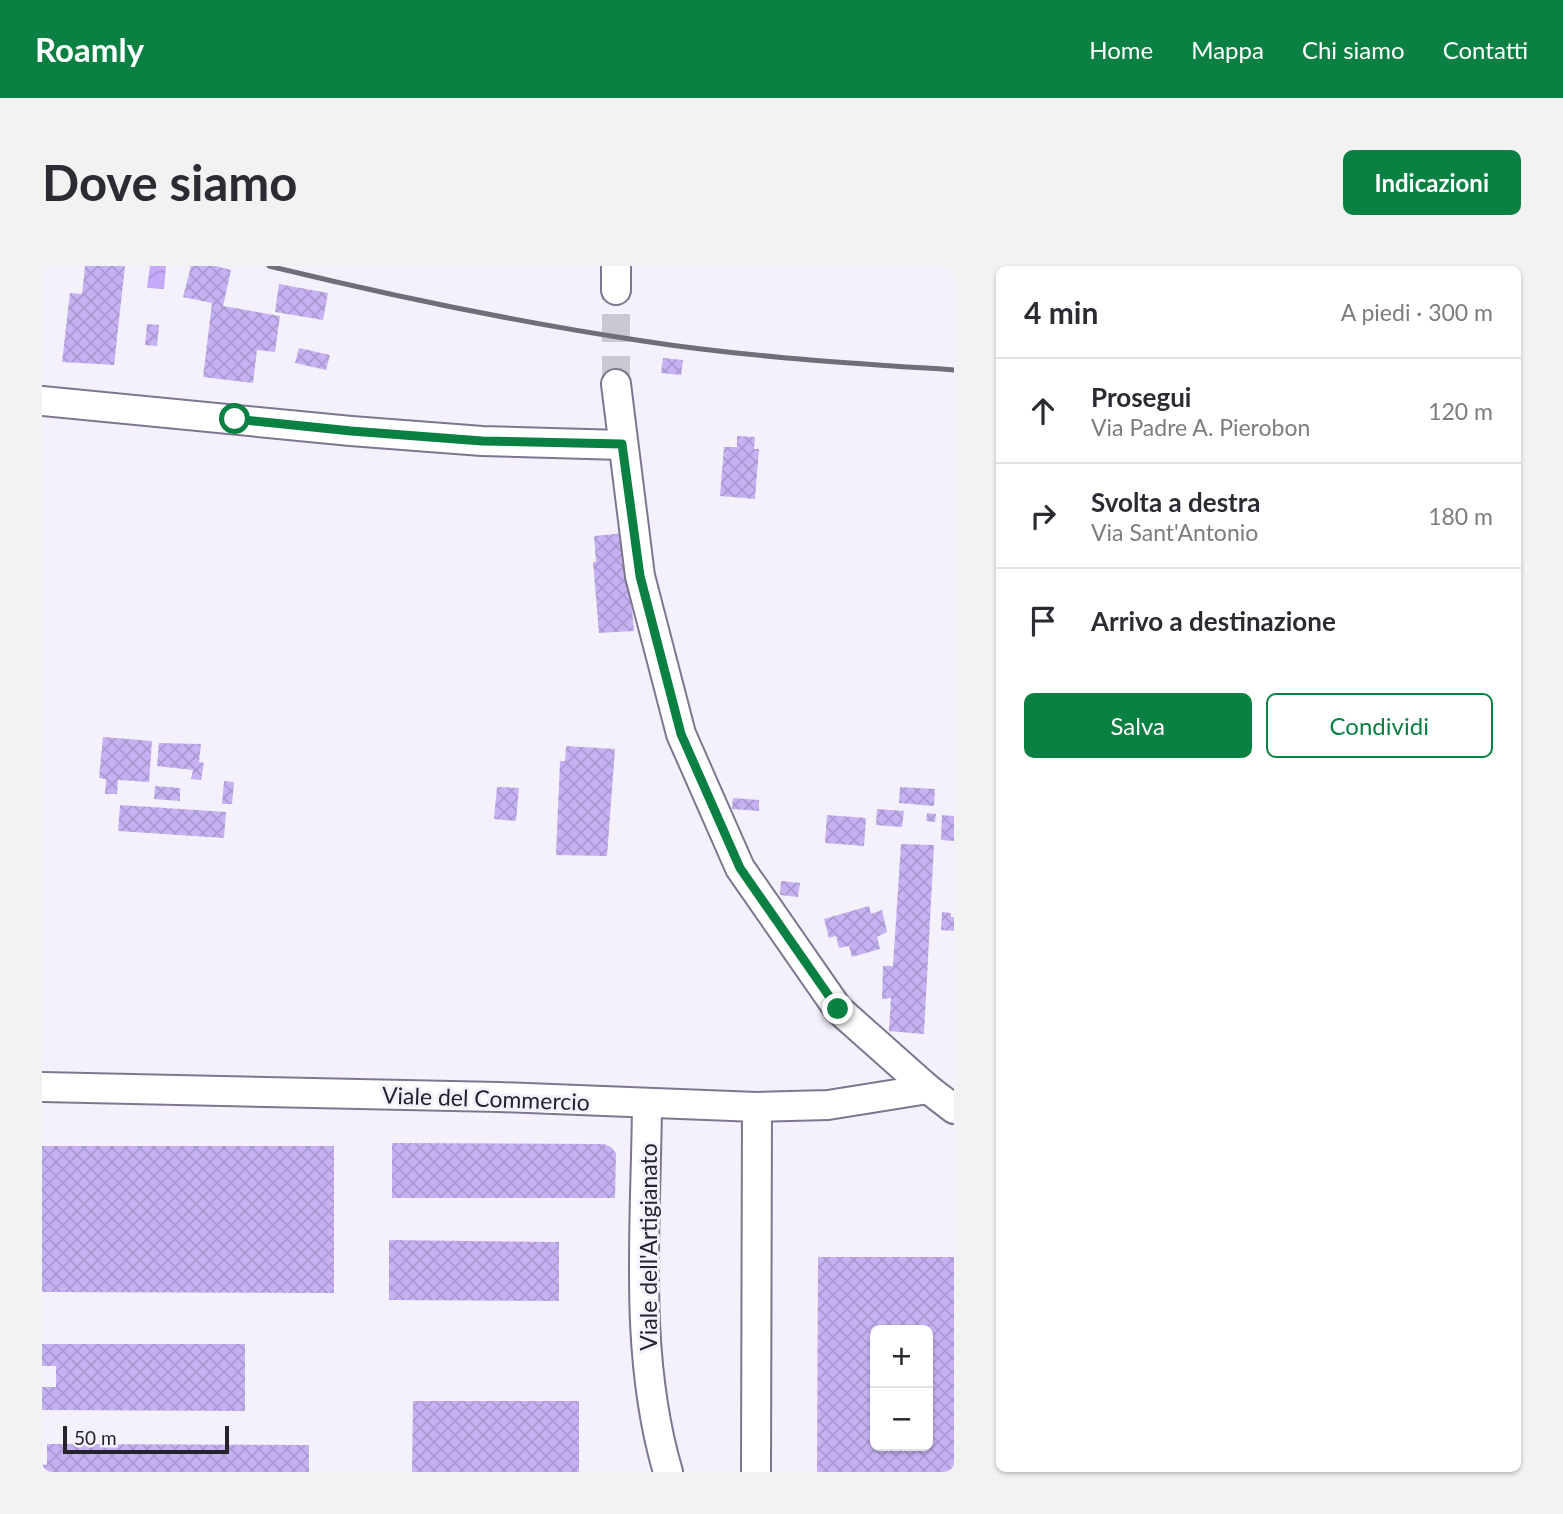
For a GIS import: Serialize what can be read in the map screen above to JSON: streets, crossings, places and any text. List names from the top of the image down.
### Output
{
  "streets": {
    "street": ["Viale del Commercio", "Viale dell'Artigianato"]
  },
  "crossings": [
    ["Viale del Commercio", "Viale dell'Artigianato"]
  ],
  "scale_bar": "50 m",
  "page": {
    "header": "Roamly",
    "nav": [
      "Home",
      "Mappa",
      "Chi siamo",
      "Contatti"
    ],
    "buttons": [
      "Indicazioni",
      ["Salva", "Condividi"]
    ],
    "title": "Dove siamo",
    "heading": ["4 min", "A piedi · 300 m"],
    "list": [
      ["Prosegui", "Via Padre A. Pierobon", "120 m"],
      ["Svolta a destra", "Via Sant'Antonio", "180 m"],
      "Arrivo a destinazione"
    ],
    "map_buttons": ["+", "−"],
    "scale": "50 m"
  }
}
